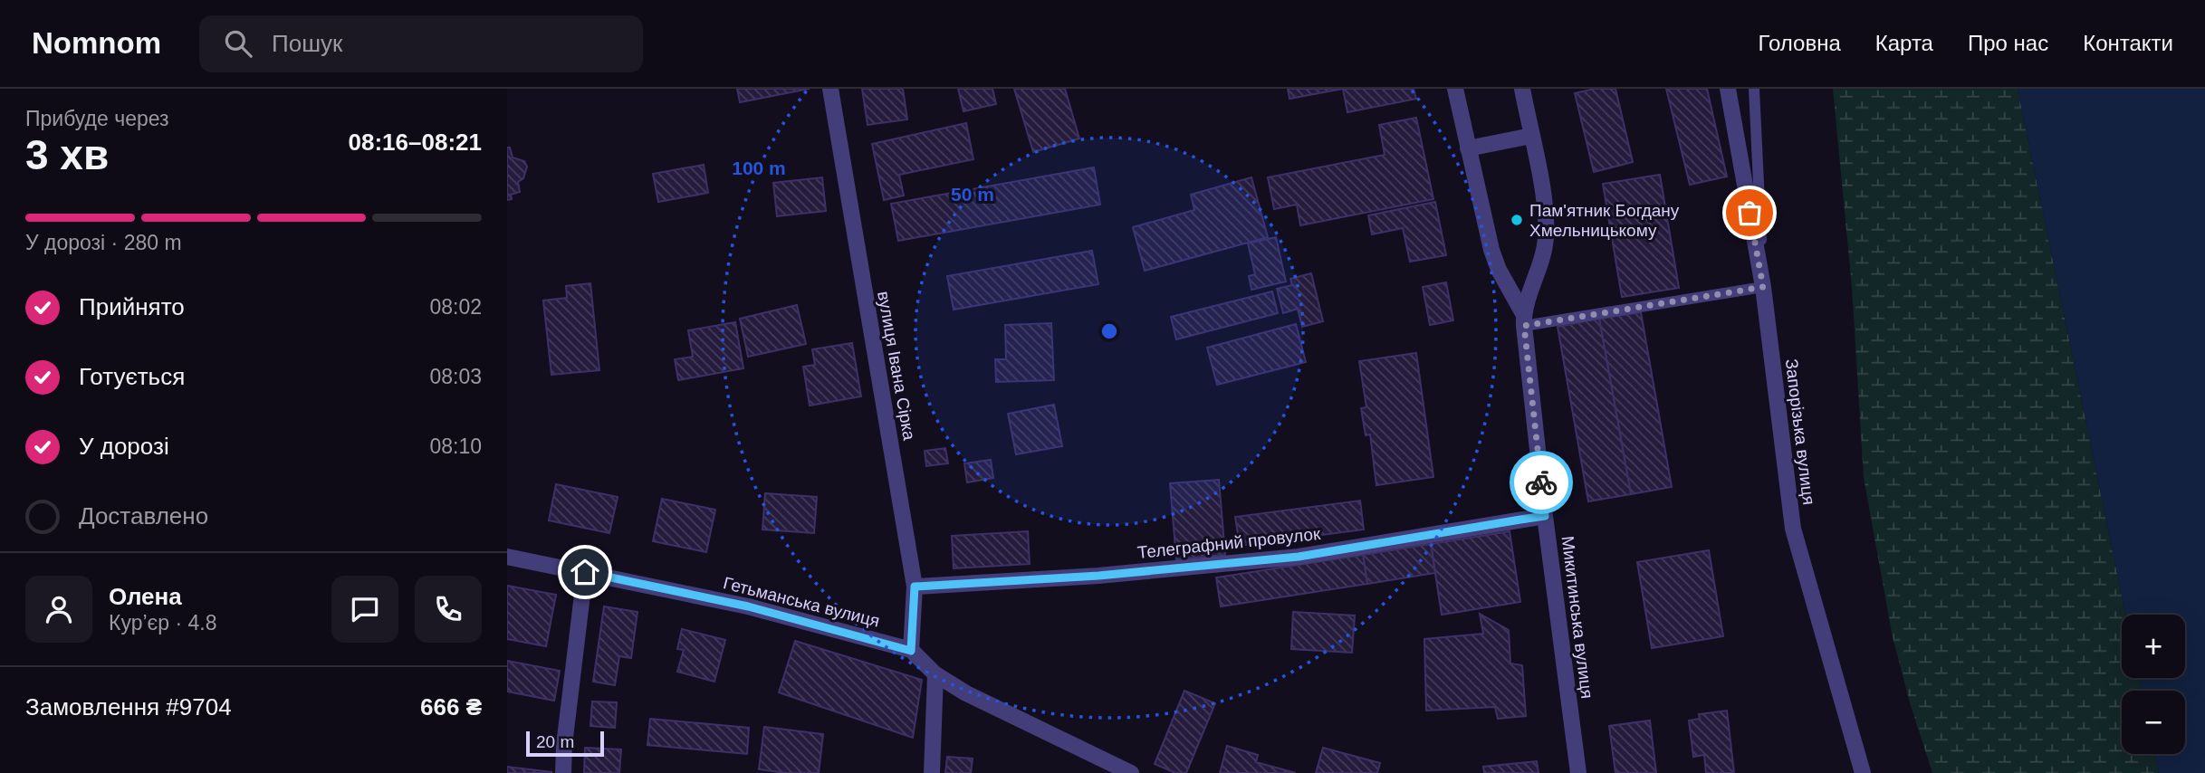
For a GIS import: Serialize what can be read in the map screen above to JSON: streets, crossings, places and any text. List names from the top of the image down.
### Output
{
  "streets": {
    "street": [
      "вулиця Івана Сірка",
      "Запорізька вулиця",
      "Телеграфний провулок",
      "Гетьманська вулиця",
      "Микитинська вулиця"
    ]
  },
  "crossings": [
    ["вулиця Івана Сірка", "Телеграфний провулок"],
    ["вулиця Івана Сірка", "Гетьманська вулиця"],
    ["Телеграфний провулок", "Микитинська вулиця"]
  ],
  "places": ["Пам'ятник Богдану Хмельницькому"],
  "scale_bar": "20 m",
  "page": {
    "header": "Nomnom",
    "search": "Пошук",
    "nav": [
      "Головна",
      "Карта",
      "Про нас",
      "Контакти"
    ],
    "heading": ["3 хв", "Прибуде через", "08:16–08:21"],
    "panel": [
      "Олена",
      "Кур’єр · 4.8",
      "Замовлення #9704",
      "666 ₴"
    ],
    "bar": "У дорозі · 280 m",
    "list": [
      ["Прийнято", "08:02"],
      ["Готується", "08:03"],
      ["У дорозі", "08:10"],
      "Доставлено"
    ],
    "map_buttons": ["+", "−"],
    "scale": "20 m"
  },
  "rings": ["100 m", "50 m"]
}
